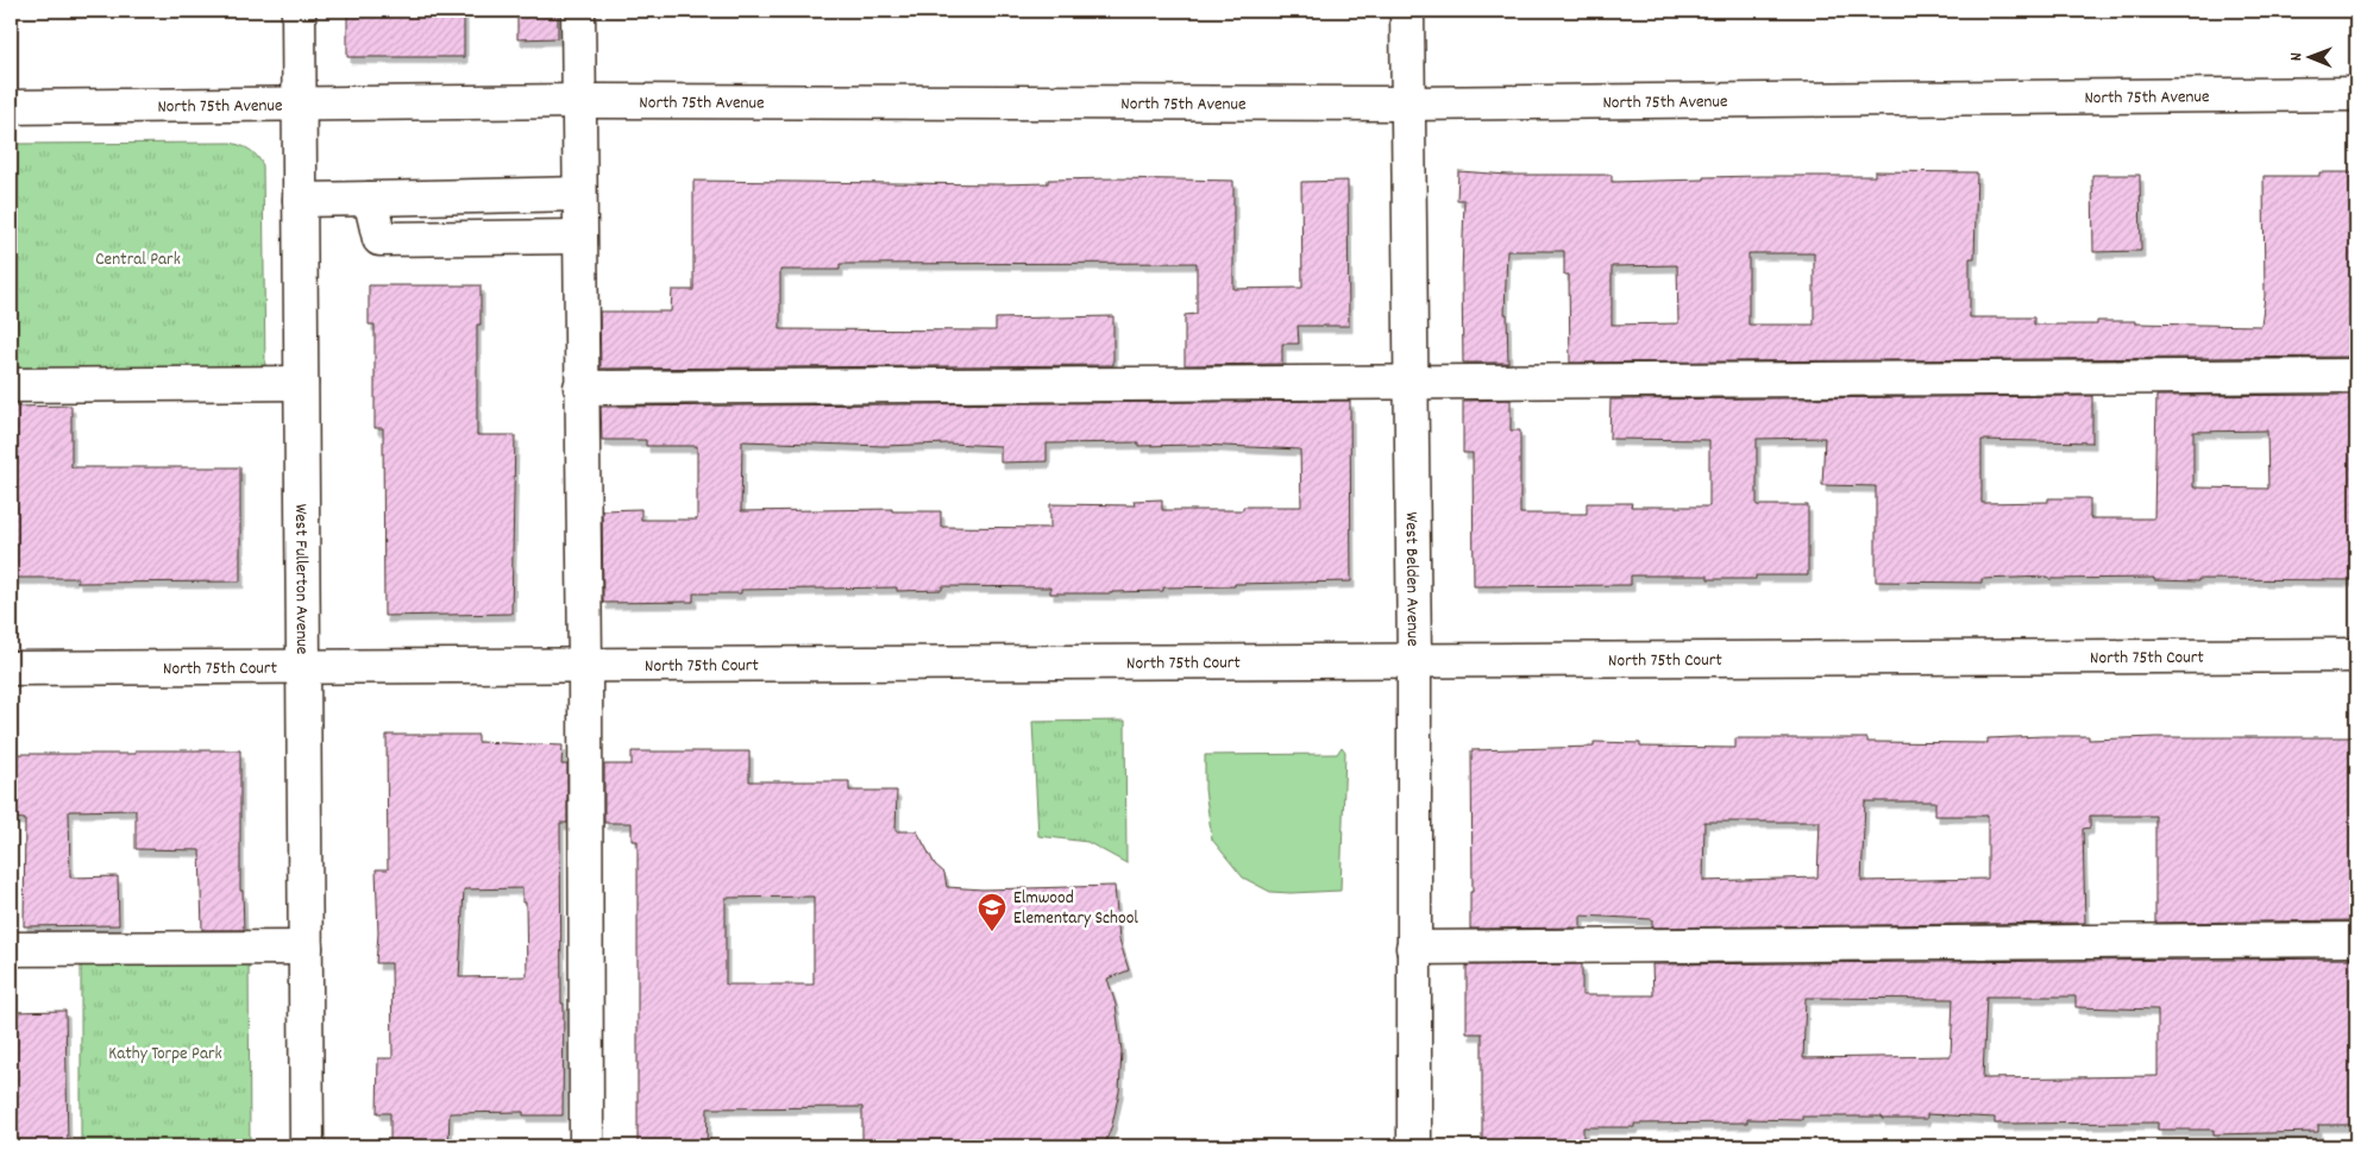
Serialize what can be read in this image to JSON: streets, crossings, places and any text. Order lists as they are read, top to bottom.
{
  "streets": {
    "street": [
      "North 75th Avenue",
      "West Belden Avenue",
      "West Fullerton Avenue",
      "North 75th Court"
    ]
  },
  "crossings": [
    ["North 75th Avenue", "West Belden Avenue"],
    ["North 75th Avenue", "West Fullerton Avenue"],
    ["West Belden Avenue", "North 75th Court"],
    ["West Fullerton Avenue", "North 75th Court"]
  ],
  "parks": ["Central Park", "Kathy Torpe Park"],
  "places": {
    "school or university": ["Elmwood Elementary School"]
  },
  "north": "left"
}
